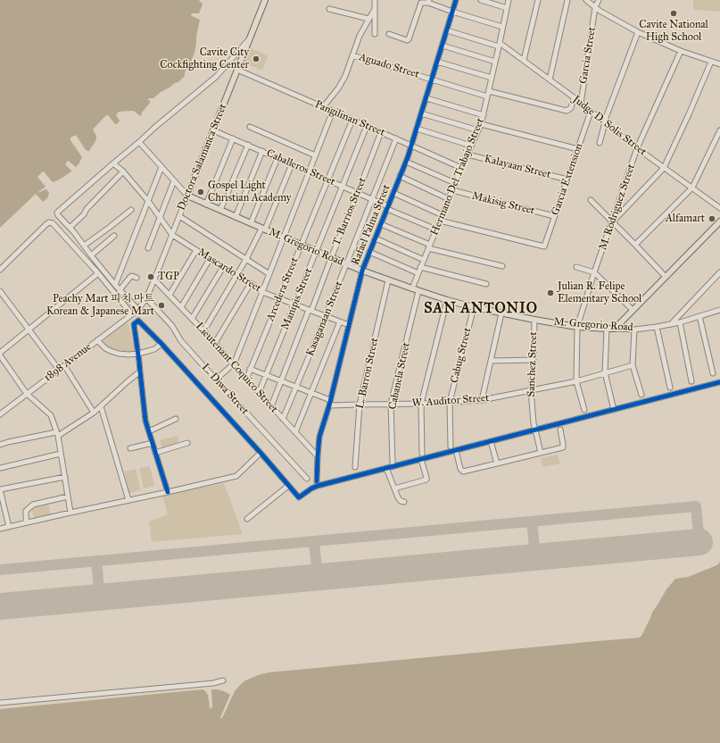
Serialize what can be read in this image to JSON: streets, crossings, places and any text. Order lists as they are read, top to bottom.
{
  "streets": {
    "main road": ["Doctora Salamanca Street", "M. Gregorio Road"],
    "street": [
      "Garcia Street",
      "Aguado Street",
      "Pangilinan Street",
      "Judge D. Solis Street",
      "Kalayaan Street",
      "Caballeros Street",
      "Hermano Del Trabajo Street",
      "Garcia Extension",
      "Makisig Street",
      "M. Rodriguez Street",
      "T. Barrios Street",
      "Rafael Palma Street",
      "Mascardo Street",
      "Arcedera Street",
      "Manipis Street",
      "Kasaganaan Street",
      "Cabug Street",
      "1898 Avenue",
      "Sanchez Street",
      "Lieutenant Coquico Street",
      "L. Barron Street",
      "Cabanela Street",
      "L. Diwa Street",
      "W. Auditor Street"
    ]
  },
  "crossings": [
    ["Garcia Street", "Judge D. Solis Street"],
    ["Aguado Street", "Hermano Del Trabajo Street"],
    ["Aguado Street", "Rafael Palma Street"],
    ["Pangilinan Street", "Doctora Salamanca Street"],
    ["Pangilinan Street", "Hermano Del Trabajo Street"],
    ["Pangilinan Street", "T. Barrios Street"],
    ["Pangilinan Street", "Rafael Palma Street"],
    ["Pangilinan Street", "Arcedera Street"],
    ["Pangilinan Street", "Manipis Street"],
    ["Pangilinan Street", "Kasaganaan Street"],
    ["Judge D. Solis Street", "Hermano Del Trabajo Street"],
    ["Judge D. Solis Street", "Garcia Extension"],
    ["Judge D. Solis Street", "M. Rodriguez Street"],
    ["Judge D. Solis Street", "Rafael Palma Street"],
    ["Doctora Salamanca Street", "Caballeros Street"],
    ["Doctora Salamanca Street", "M. Gregorio Road"],
    ["Doctora Salamanca Street", "Mascardo Street"],
    ["Doctora Salamanca Street", "1898 Avenue"],
    ["Doctora Salamanca Street", "Lieutenant Coquico Street"],
    ["Doctora Salamanca Street", "L. Diwa Street"],
    ["Kalayaan Street", "Hermano Del Trabajo Street"],
    ["Kalayaan Street", "Garcia Extension"],
    ["Caballeros Street", "Hermano Del Trabajo Street"],
    ["Caballeros Street", "T. Barrios Street"],
    ["Caballeros Street", "Rafael Palma Street"],
    ["Caballeros Street", "Arcedera Street"],
    ["Caballeros Street", "Manipis Street"],
    ["Caballeros Street", "Kasaganaan Street"],
    ["Hermano Del Trabajo Street", "Garcia Extension"],
    ["Hermano Del Trabajo Street", "Makisig Street"],
    ["Hermano Del Trabajo Street", "M. Gregorio Road"],
    ["Garcia Extension", "Makisig Street"],
    ["M. Rodriguez Street", "M. Gregorio Road"],
    ["M. Rodriguez Street", "W. Auditor Street"],
    ["T. Barrios Street", "M. Gregorio Road"],
    ["T. Barrios Street", "Mascardo Street"],
    ["T. Barrios Street", "Lieutenant Coquico Street"],
    ["Rafael Palma Street", "M. Gregorio Road"],
    ["Rafael Palma Street", "Mascardo Street"],
    ["Rafael Palma Street", "Lieutenant Coquico Street"],
    ["Rafael Palma Street", "W. Auditor Street"],
    ["M. Gregorio Road", "Arcedera Street"],
    ["M. Gregorio Road", "Manipis Street"],
    ["M. Gregorio Road", "Kasaganaan Street"],
    ["M. Gregorio Road", "Cabug Street"],
    ["M. Gregorio Road", "Sanchez Street"],
    ["M. Gregorio Road", "L. Barron Street"],
    ["M. Gregorio Road", "Cabanela Street"],
    ["Mascardo Street", "Arcedera Street"],
    ["Mascardo Street", "Manipis Street"],
    ["Mascardo Street", "Kasaganaan Street"],
    ["Arcedera Street", "Lieutenant Coquico Street"],
    ["Manipis Street", "Lieutenant Coquico Street"],
    ["Kasaganaan Street", "Lieutenant Coquico Street"],
    ["Cabug Street", "W. Auditor Street"],
    ["Sanchez Street", "W. Auditor Street"],
    ["L. Barron Street", "W. Auditor Street"],
    ["Cabanela Street", "W. Auditor Street"]
  ],
  "districts": ["SAN ANTONIO"],
  "places": [
    "Cavite National High School",
    "Cavite City Cockfighting Center",
    "Gospel Light Christian Academy",
    "Alfamart",
    "TGP",
    "Julian R. Felipe Elementary School",
    "Peachy Mart 피치 마트 Korean & Japanese Mart"
  ]
}
